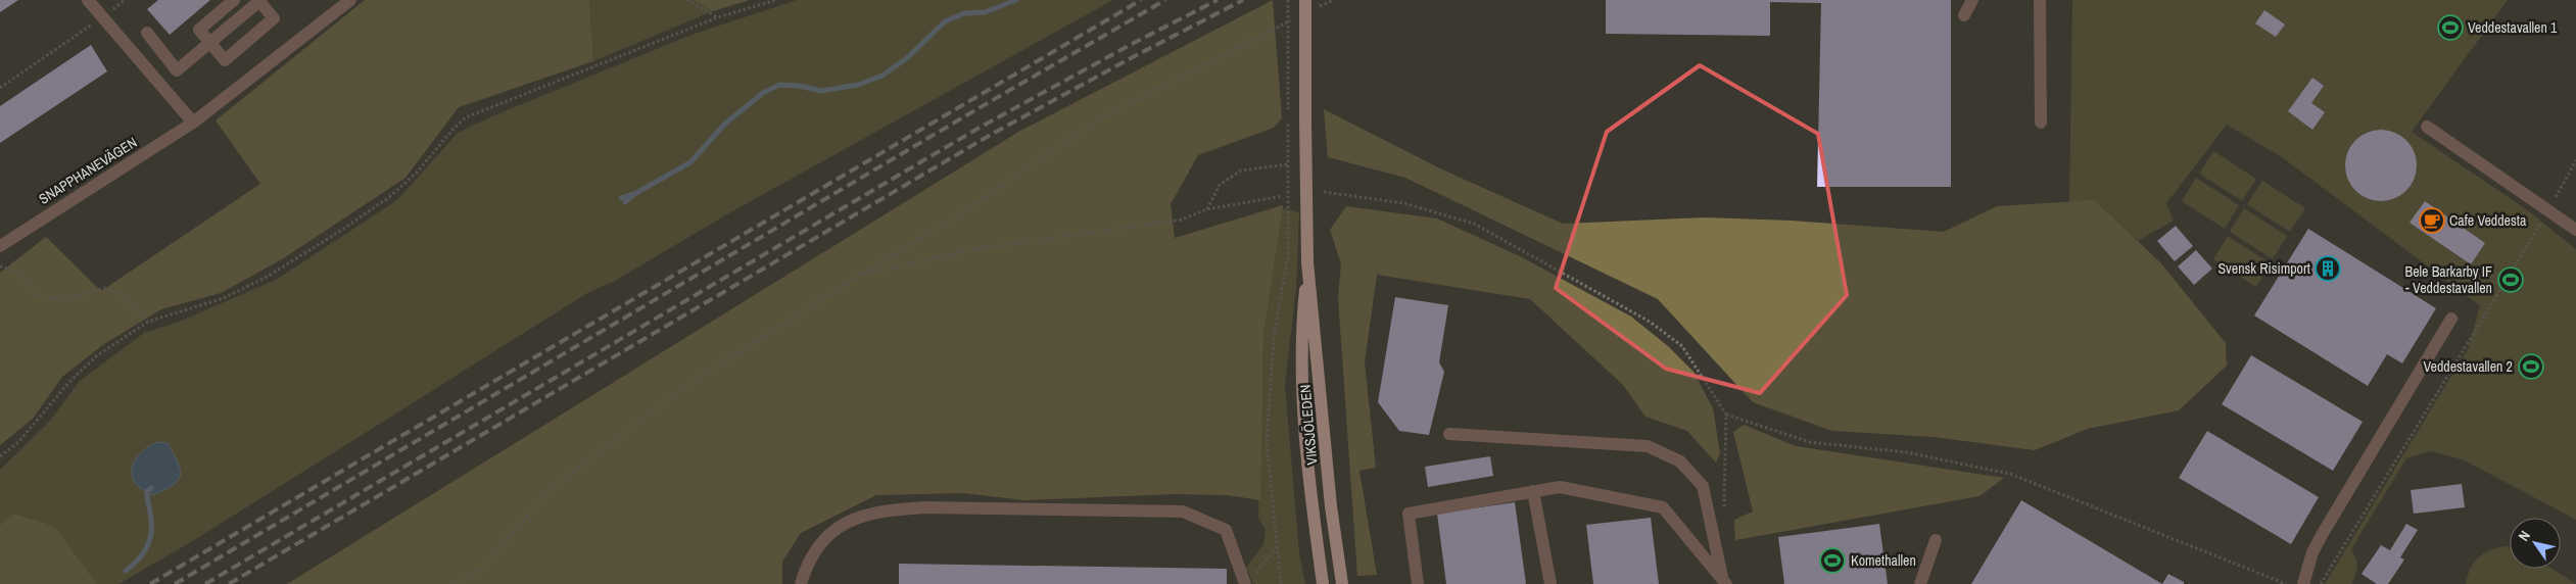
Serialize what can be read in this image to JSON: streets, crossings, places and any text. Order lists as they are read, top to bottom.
{
  "streets": {
    "main road": ["VIKSJÖLEDEN"],
    "street": ["SNAPPHANEVÄGEN"]
  },
  "places": {
    "sports": [
      "Veddestavallen 1",
      "Bele Barkarby IF - Veddestavallen",
      "Veddestavallen 2",
      "Komethallen"
    ],
    "cafe": ["Cafe Veddesta"],
    "building": ["Svensk Risimport"]
  },
  "north": "top left"
}
